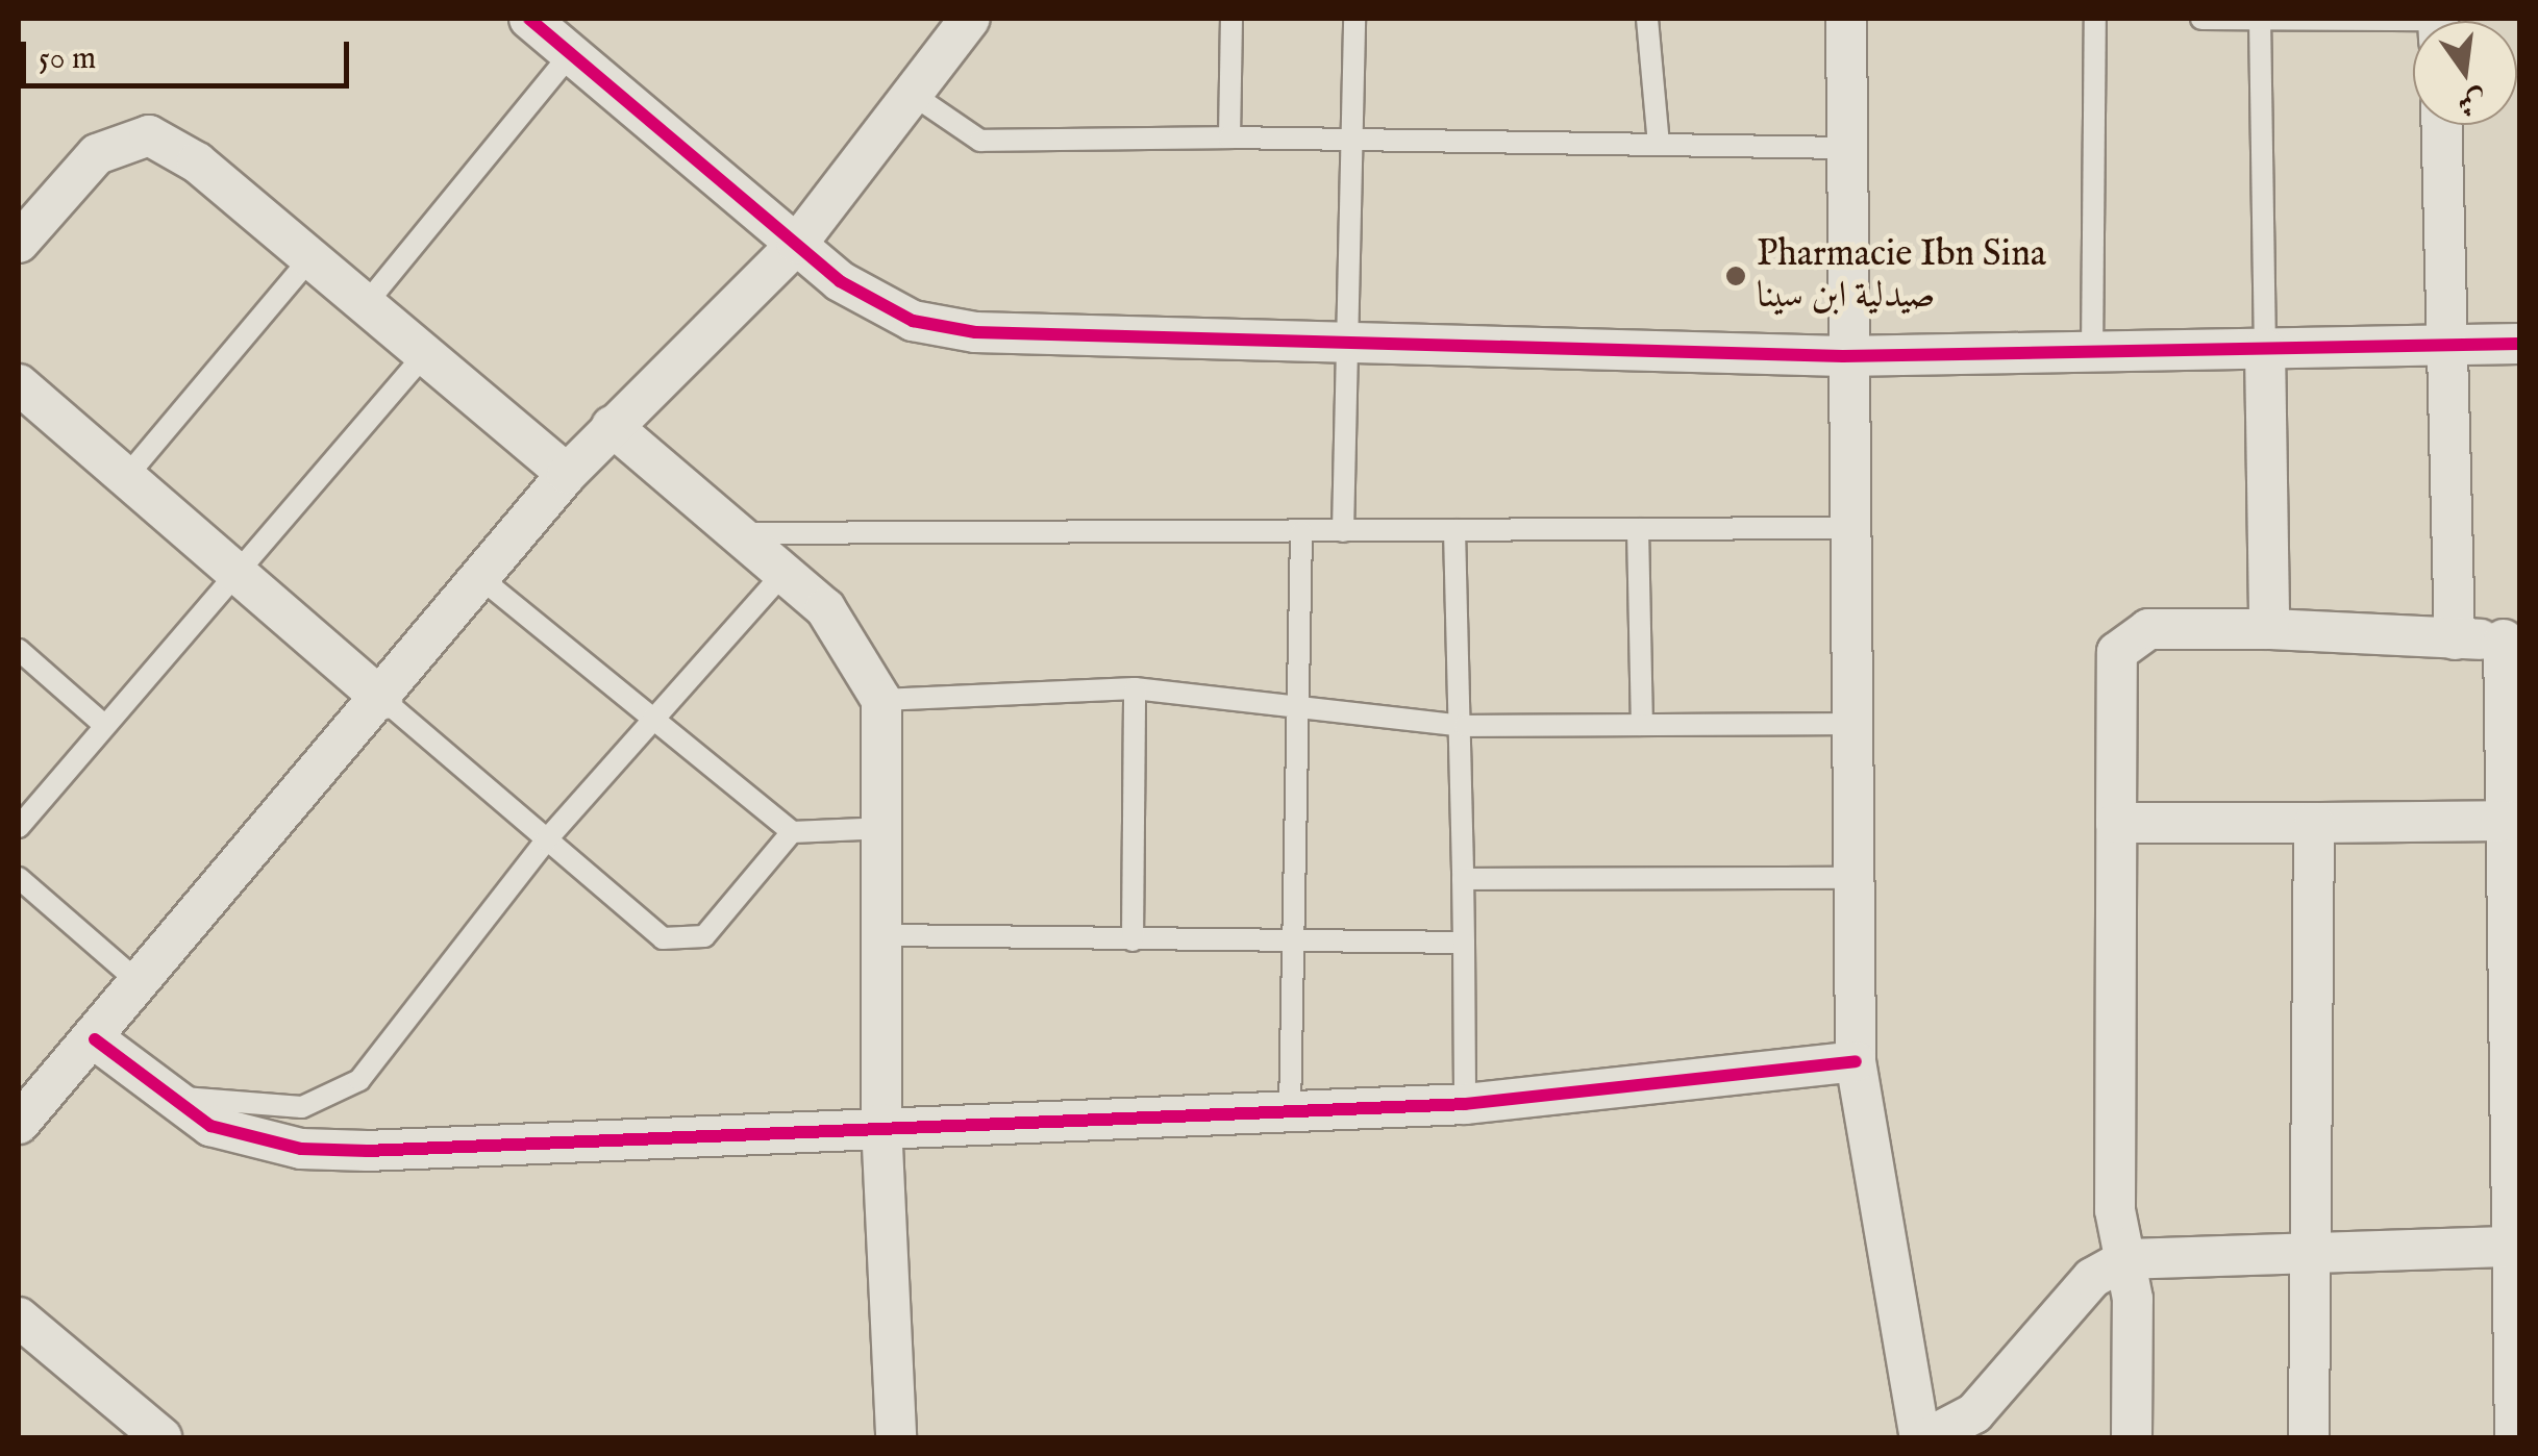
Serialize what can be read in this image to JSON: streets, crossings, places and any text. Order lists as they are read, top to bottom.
{
  "places": ["Pharmacie Ibn Sina صيدلية ابن سينا"],
  "scale_bar": "50 m",
  "north": "bottom"
}
